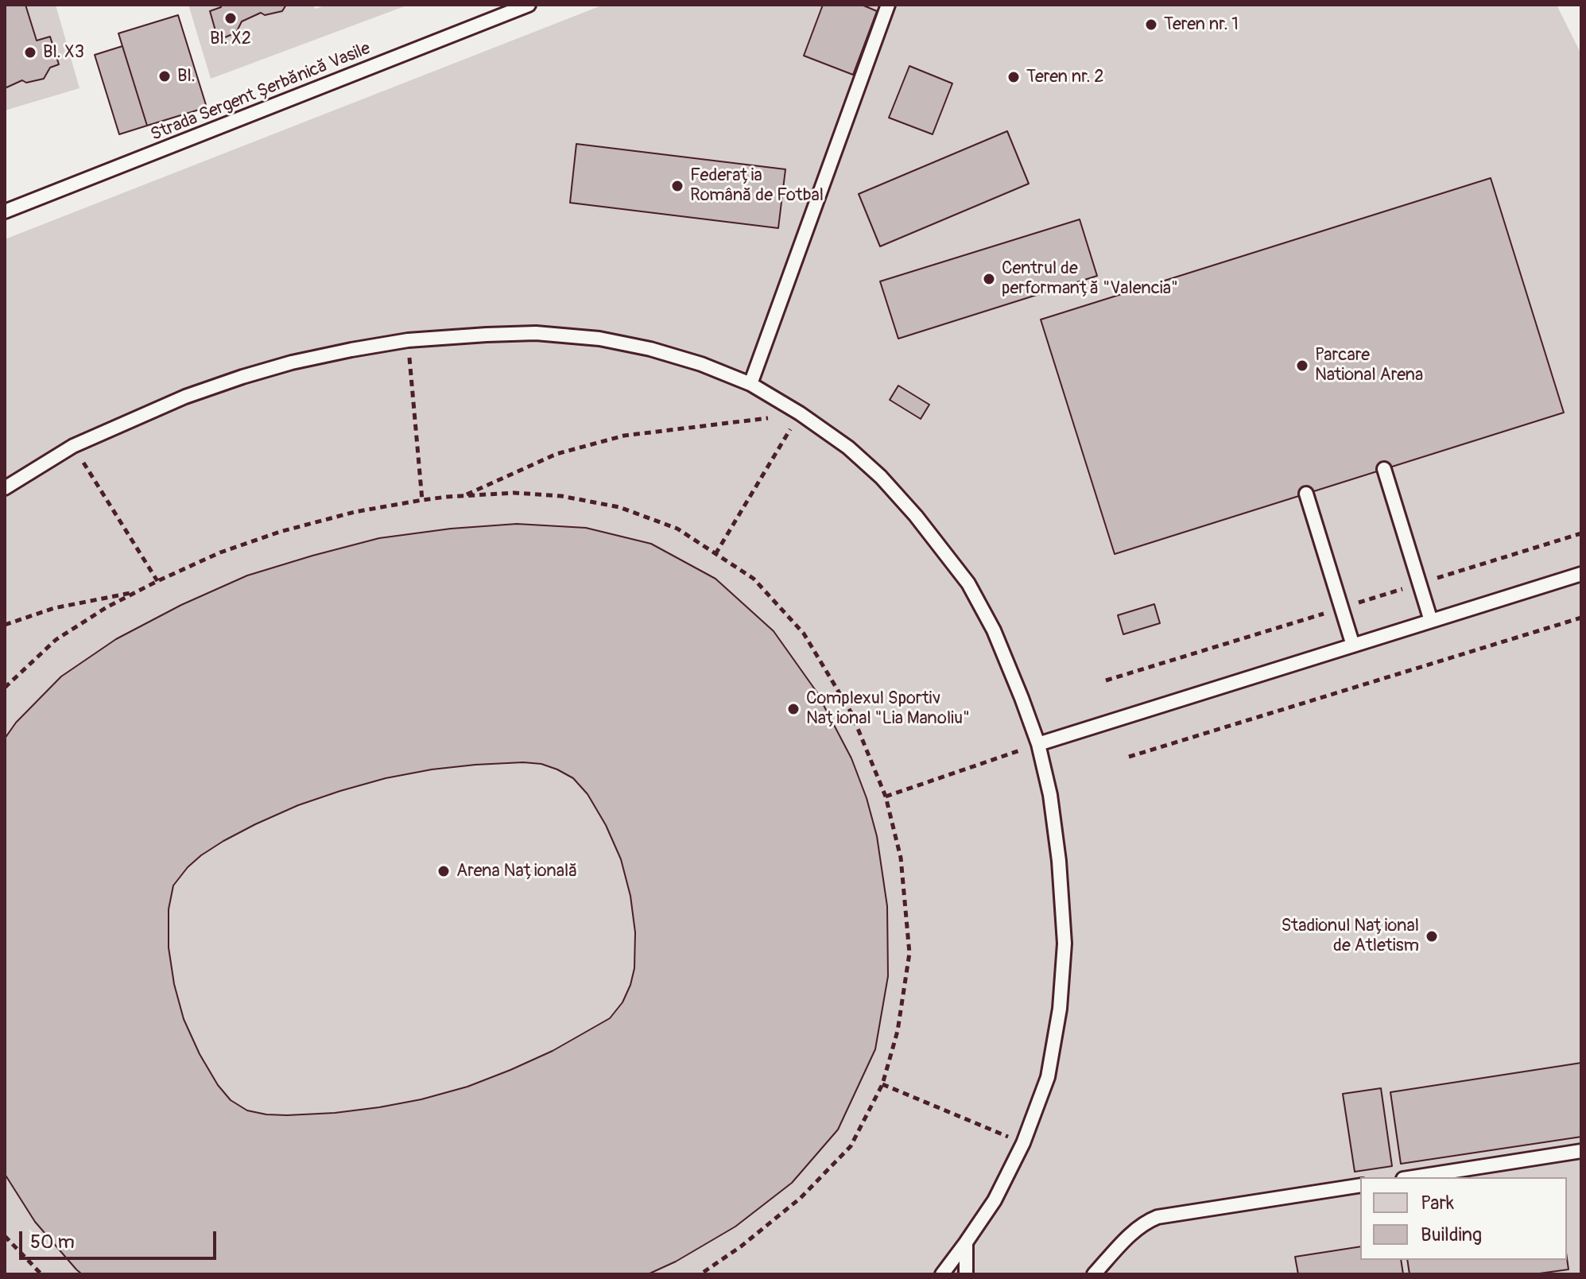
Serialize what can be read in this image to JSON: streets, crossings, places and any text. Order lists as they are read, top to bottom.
{
  "streets": {
    "lane": ["Strada Sergent Șerbănică Vasile"]
  },
  "places": [
    "Bl. X2",
    "Teren nr. 1",
    "Bl. X3",
    "Bl.",
    "Teren nr. 2",
    "Federația Română de Fotbal",
    "Centrul de performanță \"Valencia\"",
    "Parcare National Arena",
    "Complexul Sportiv Național \"Lia Manoliu\"",
    "Arena Națională",
    "Stadionul Național de Atletism"
  ],
  "legend": ["Park", "Building"],
  "scale_bar": "50 m"
}
